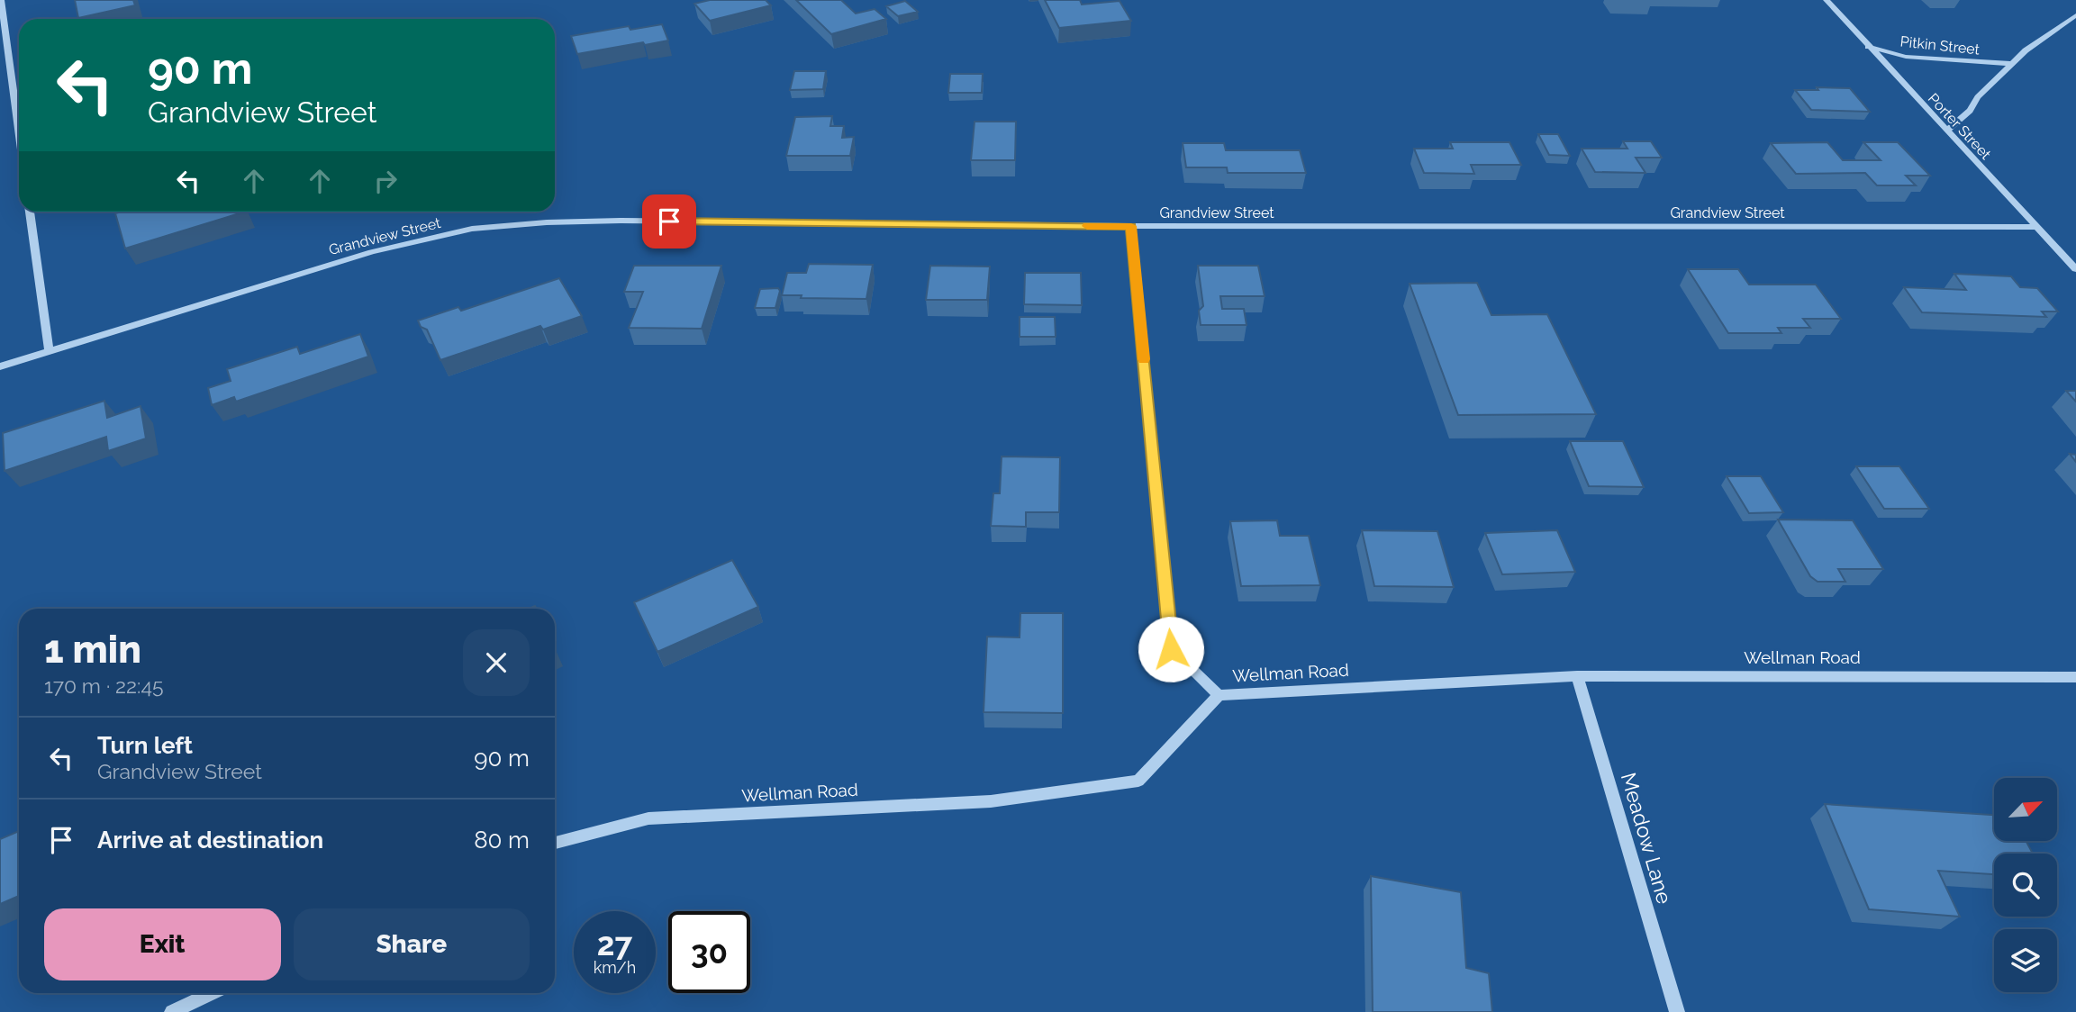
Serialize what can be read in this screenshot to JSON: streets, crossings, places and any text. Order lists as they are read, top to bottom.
{
  "streets": {
    "street": [
      "Pitkin Street",
      "Porter Street",
      "Grandview Street",
      "Wellman Road",
      "Meadow Lane"
    ]
  },
  "crossings": [
    ["Pitkin Street", "Porter Street"],
    ["Porter Street", "Grandview Street"],
    ["Wellman Road", "Meadow Lane"]
  ],
  "north": "top right",
  "page": {
    "turn": ["90 m", "Grandview Street"],
    "heading": ["1 min", "170 m · 22:45"],
    "list": [
      {
        "name": "Turn left",
        "note": "Grandview Street",
        "value": "90 m"
      },
      {
        "name": "Arrive at destination",
        "value": "80 m"
      }
    ],
    "buttons": ["Exit", "Share"],
    "speed": "27 km/h",
    "limit": "30"
  }
}
